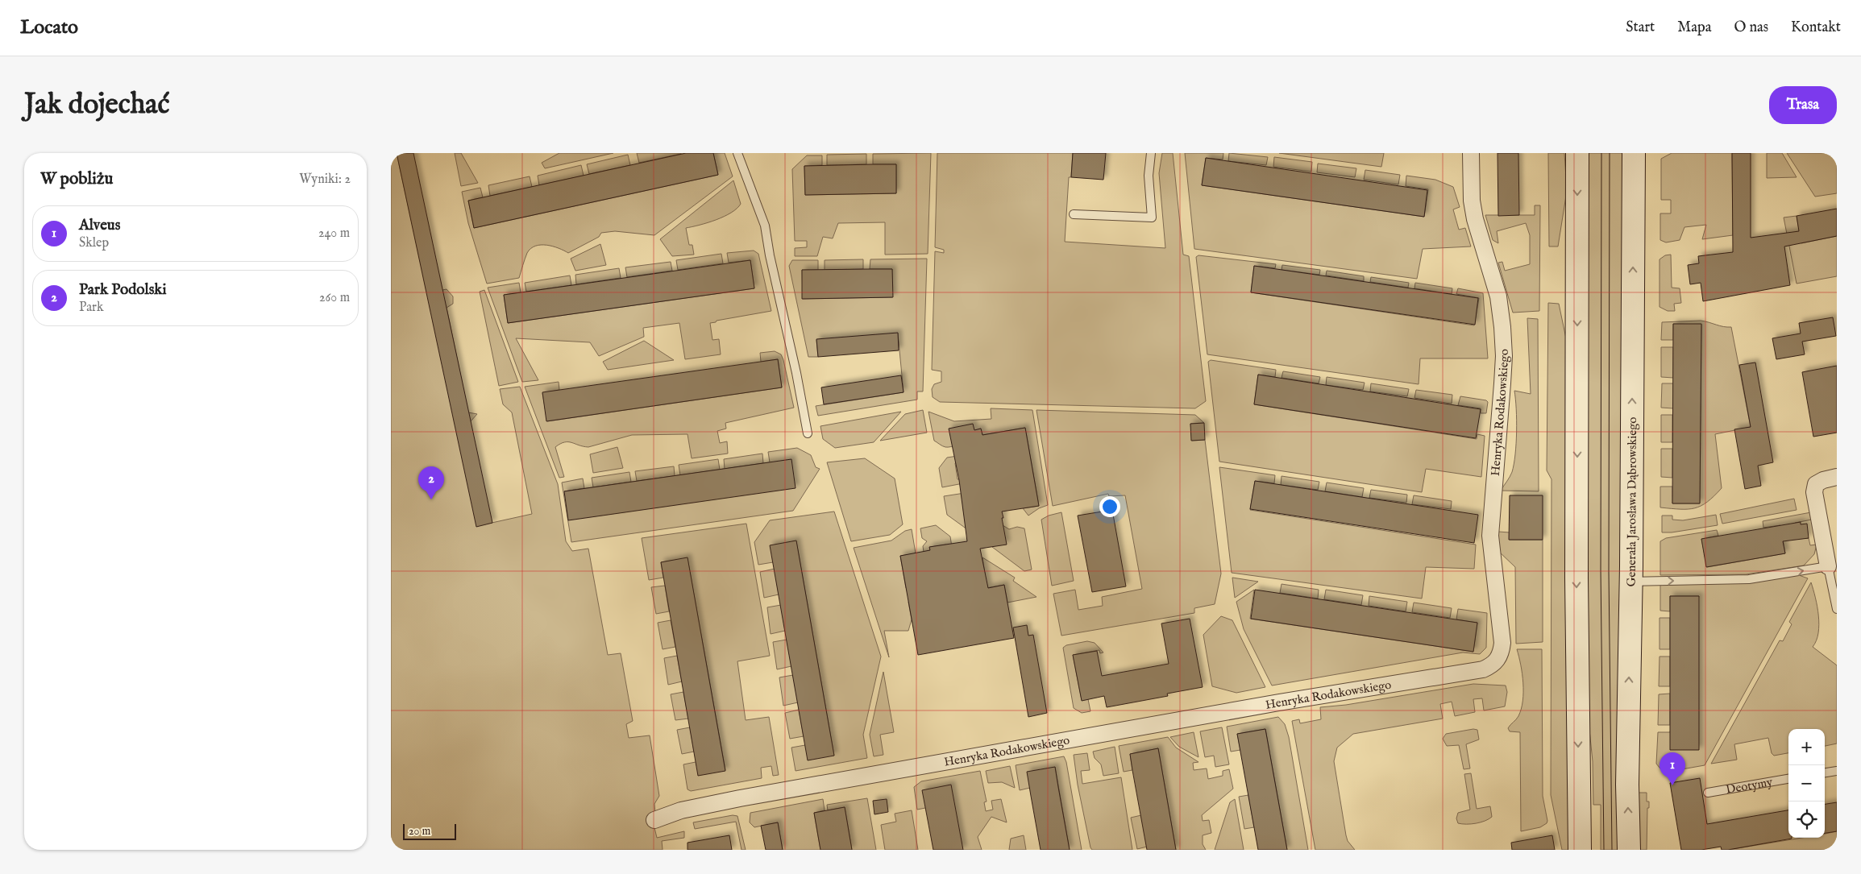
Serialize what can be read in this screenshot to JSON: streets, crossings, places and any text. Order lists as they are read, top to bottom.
{
  "streets": {
    "main road": ["Generała Jarosława Dąbrowskiego"],
    "street": ["Henryka Rodakowskiego"],
    "lane": ["Deotymy"]
  },
  "scale_bar": "20 m",
  "page": {
    "header": "Locato",
    "nav": [
      "Start",
      "Mapa",
      "O nas",
      "Kontakt"
    ],
    "buttons": "Trasa",
    "title": "Jak dojechać",
    "heading": ["W pobliżu", "Wyniki: 2"],
    "list": [
      {
        "mark": "1",
        "name": "Alveus",
        "note": "Sklep",
        "value": "240 m"
      },
      {
        "mark": "2",
        "name": "Park Podolski",
        "note": "Park",
        "value": "260 m"
      }
    ],
    "pins": ["2", "1"],
    "map_buttons": ["+", "−"],
    "scale": "20 m"
  }
}
